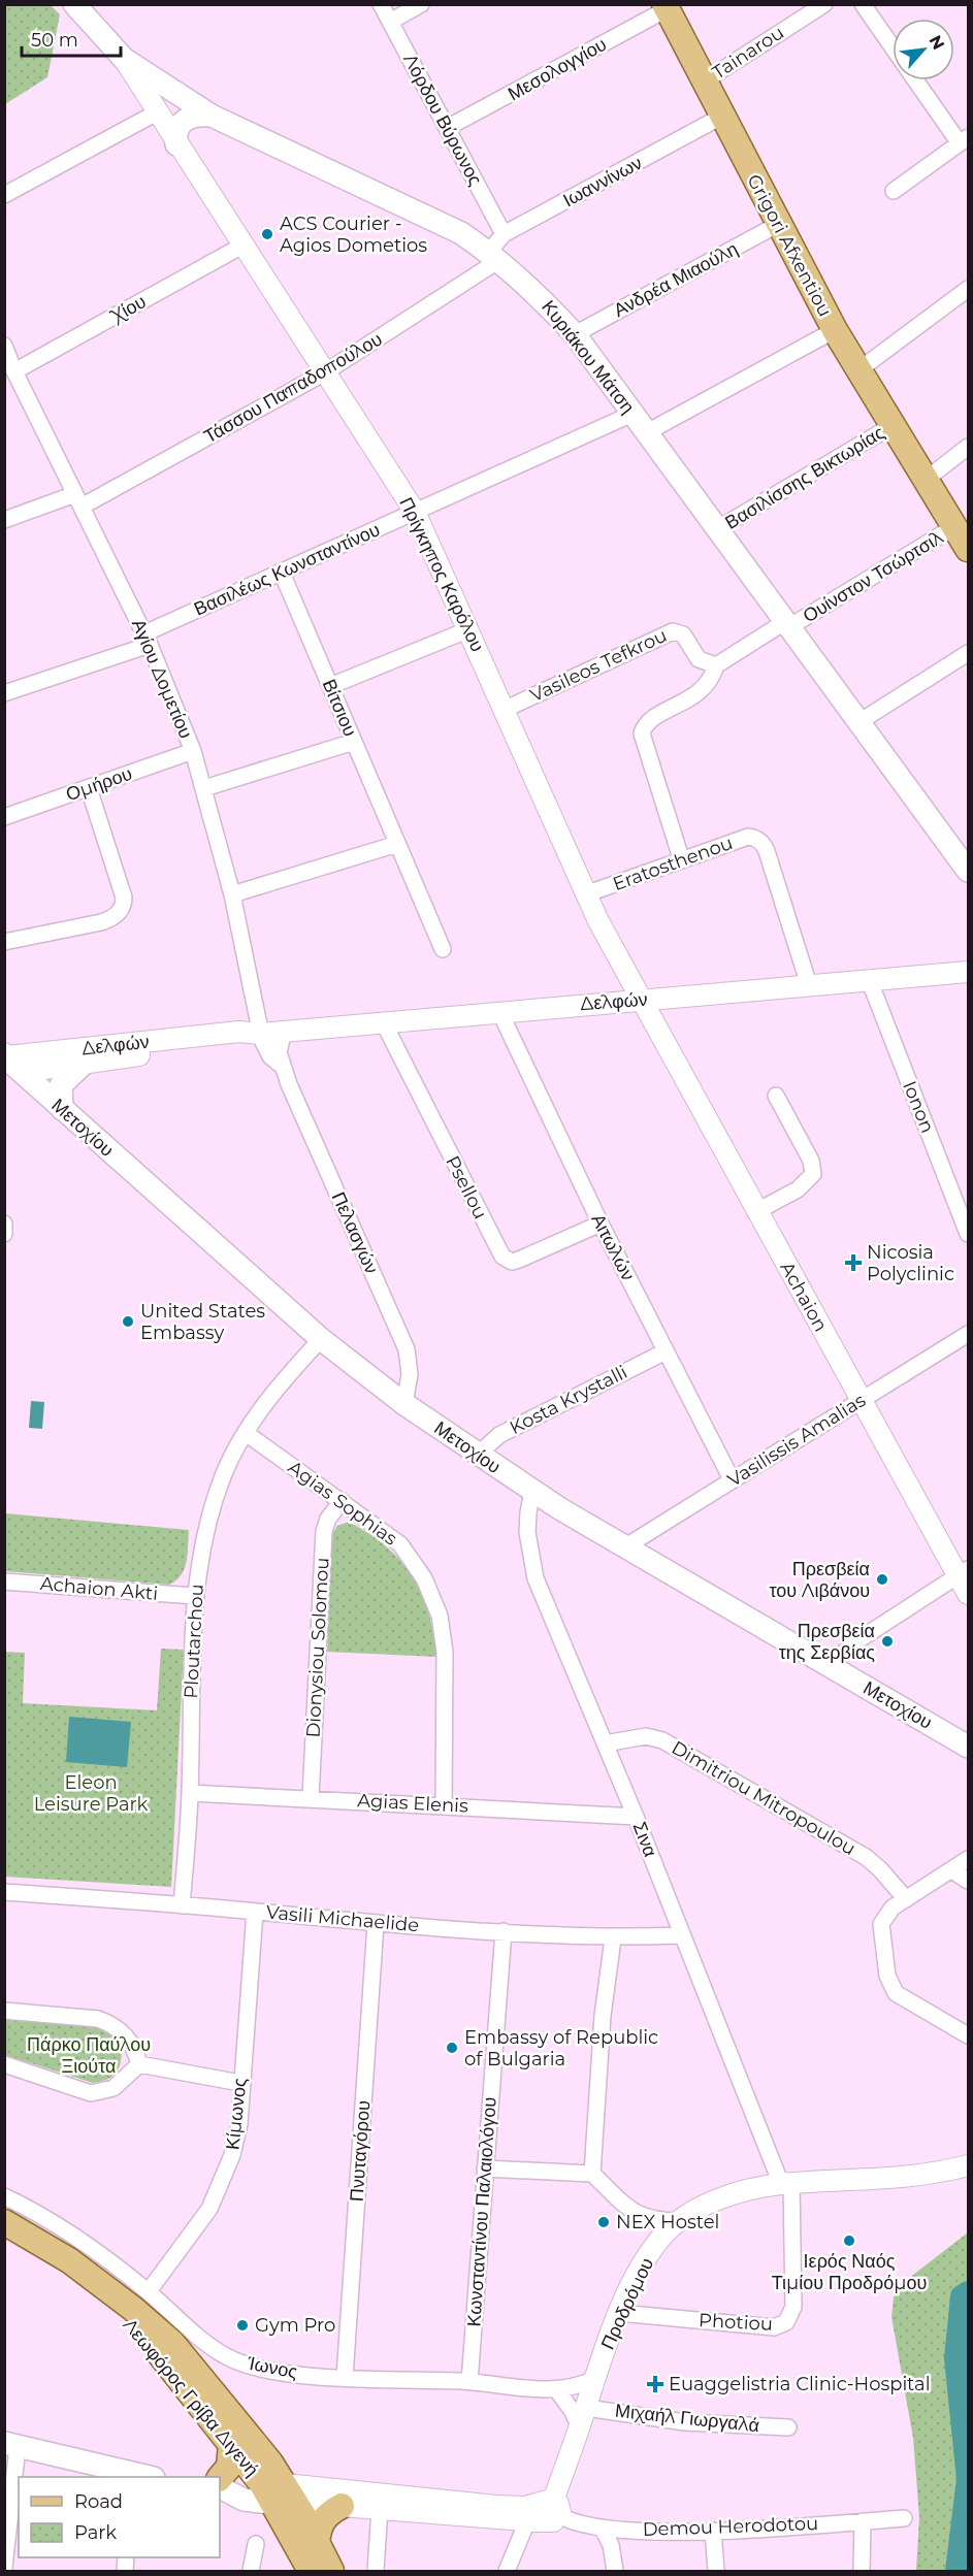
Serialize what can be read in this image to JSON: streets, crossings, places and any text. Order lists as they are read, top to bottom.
{
  "streets": {
    "main road": [
      "Grigori Afxentiou",
      "Κυριάκου Μάτση",
      "Μετοχίου",
      "Λεωφόρος Γρίβα Διγενή"
    ],
    "street": [
      "Tainarou",
      "Μεσολογγίου",
      "Λόρδου Βύρωνος",
      "Ιωαννίνων",
      "Ανδρέα Μιαούλη",
      "Χίου",
      "Τάσσου Παπαδοπούλου",
      "Βασιλίσσης Βικτωρίας",
      "Βασιλέως Κωνσταντίνου",
      "Πρίγκηπος Καρόλου",
      "Ουίνστον Τσώρτσιλ",
      "Vasileos Tefkrou",
      "Αγίου Δομετίου",
      "Βίτσιου",
      "Ομήρου",
      "Eratosthenou",
      "Δελφών",
      "Ionon",
      "Psellou",
      "Πελασγών",
      "Αιτωλών",
      "Achaion",
      "Kosta Krystalli",
      "Vasilissis Amalias",
      "Agias Sophias",
      "Achaion Akti",
      "Ploutarchou",
      "Dionysiou Solomou",
      "Dimitriou Mitropoulou",
      "Agias Elenis",
      "Σινα",
      "Vasili Michaelide",
      "Κίμωνος",
      "Πνυταγόρου",
      "Κωνσταντίνου Παλαιολόγου",
      "Προδρόμου",
      "Photiou",
      "Ίωνος",
      "Μιχαήλ Γιωργαλά",
      "Demou Herodotou"
    ]
  },
  "crossings": [
    ["Tainarou", "Grigori Afxentiou"],
    ["Μεσολογγίου", "Λόρδου Βύρωνος"],
    ["Μεσολογγίου", "Grigori Afxentiou"],
    ["Λόρδου Βύρωνος", "Ιωαννίνων"],
    ["Ιωαννίνων", "Grigori Afxentiou"],
    ["Ιωαννίνων", "Κυριάκου Μάτση"],
    ["Ιωαννίνων", "Τάσσου Παπαδοπούλου"],
    ["Grigori Afxentiou", "Ανδρέα Μιαούλη"],
    ["Grigori Afxentiou", "Βασιλίσσης Βικτωρίας"],
    ["Grigori Afxentiou", "Ουίνστον Τσώρτσιλ"],
    ["Ανδρέα Μιαούλη", "Κυριάκου Μάτση"],
    ["Χίου", "Πρίγκηπος Καρόλου"],
    ["Χίου", "Αγίου Δομετίου"],
    ["Κυριάκου Μάτση", "Τάσσου Παπαδοπούλου"],
    ["Κυριάκου Μάτση", "Βασιλίσσης Βικτωρίας"],
    ["Κυριάκου Μάτση", "Βασιλέως Κωνσταντίνου"],
    ["Κυριάκου Μάτση", "Πρίγκηπος Καρόλου"],
    ["Κυριάκου Μάτση", "Ουίνστον Τσώρτσιλ"],
    ["Τάσσου Παπαδοπούλου", "Πρίγκηπος Καρόλου"],
    ["Τάσσου Παπαδοπούλου", "Αγίου Δομετίου"],
    ["Βασιλέως Κωνσταντίνου", "Πρίγκηπος Καρόλου"],
    ["Βασιλέως Κωνσταντίνου", "Αγίου Δομετίου"],
    ["Βασιλέως Κωνσταντίνου", "Βίτσιου"],
    ["Πρίγκηπος Καρόλου", "Vasileos Tefkrou"],
    ["Πρίγκηπος Καρόλου", "Eratosthenou"],
    ["Πρίγκηπος Καρόλου", "Δελφών"],
    ["Πρίγκηπος Καρόλου", "Achaion"],
    ["Αγίου Δομετίου", "Ομήρου"],
    ["Αγίου Δομετίου", "Δελφών"],
    ["Αγίου Δομετίου", "Πελασγών"],
    ["Eratosthenou", "Δελφών"],
    ["Δελφών", "Ionon"],
    ["Δελφών", "Μετοχίου"],
    ["Δελφών", "Psellou"],
    ["Δελφών", "Πελασγών"],
    ["Δελφών", "Αιτωλών"],
    ["Δελφών", "Achaion"],
    ["Μετοχίου", "Πελασγών"],
    ["Μετοχίου", "Kosta Krystalli"],
    ["Μετοχίου", "Vasilissis Amalias"],
    ["Μετοχίου", "Ploutarchou"],
    ["Μετοχίου", "Σινα"],
    ["Psellou", "Αιτωλών"],
    ["Αιτωλών", "Kosta Krystalli"],
    ["Αιτωλών", "Vasilissis Amalias"],
    ["Achaion", "Vasilissis Amalias"],
    ["Agias Sophias", "Ploutarchou"],
    ["Agias Sophias", "Dionysiou Solomou"],
    ["Agias Sophias", "Agias Elenis"],
    ["Achaion Akti", "Ploutarchou"],
    ["Ploutarchou", "Agias Elenis"],
    ["Ploutarchou", "Vasili Michaelide"],
    ["Dionysiou Solomou", "Agias Elenis"],
    ["Dimitriou Mitropoulou", "Σινα"],
    ["Agias Elenis", "Σινα"],
    ["Σινα", "Vasili Michaelide"],
    ["Σινα", "Προδρόμου"],
    ["Σινα", "Photiou"],
    ["Vasili Michaelide", "Κίμωνος"],
    ["Vasili Michaelide", "Πνυταγόρου"],
    ["Vasili Michaelide", "Κωνσταντίνου Παλαιολόγου"],
    ["Κίμωνος", "Ίωνος"],
    ["Πνυταγόρου", "Ίωνος"],
    ["Κωνσταντίνου Παλαιολόγου", "Ίωνος"],
    ["Προδρόμου", "Photiou"],
    ["Προδρόμου", "Ίωνος"],
    ["Προδρόμου", "Μιχαήλ Γιωργαλά"],
    ["Προδρόμου", "Demou Herodotou"]
  ],
  "parks": ["Eleon Leisure Park", "Πάρκο Παύλου Ξιούτα"],
  "places": {
    "other": [
      "ACS Courier - Agios Dometios",
      "United States Embassy",
      "Πρεσβεία του Λιβάνου",
      "Πρεσβεία της Σερβίας",
      "Embassy of Republic of Bulgaria",
      "NEX Hostel",
      "Ιερός Ναός Τιμίου Προδρόμου",
      "Gym Pro"
    ],
    "health": ["Nicosia Polyclinic", "Euaggelistria Clinic-Hospital"]
  },
  "legend": ["Road", "Park"],
  "scale_bar": "50 m",
  "north": "top right"
}
